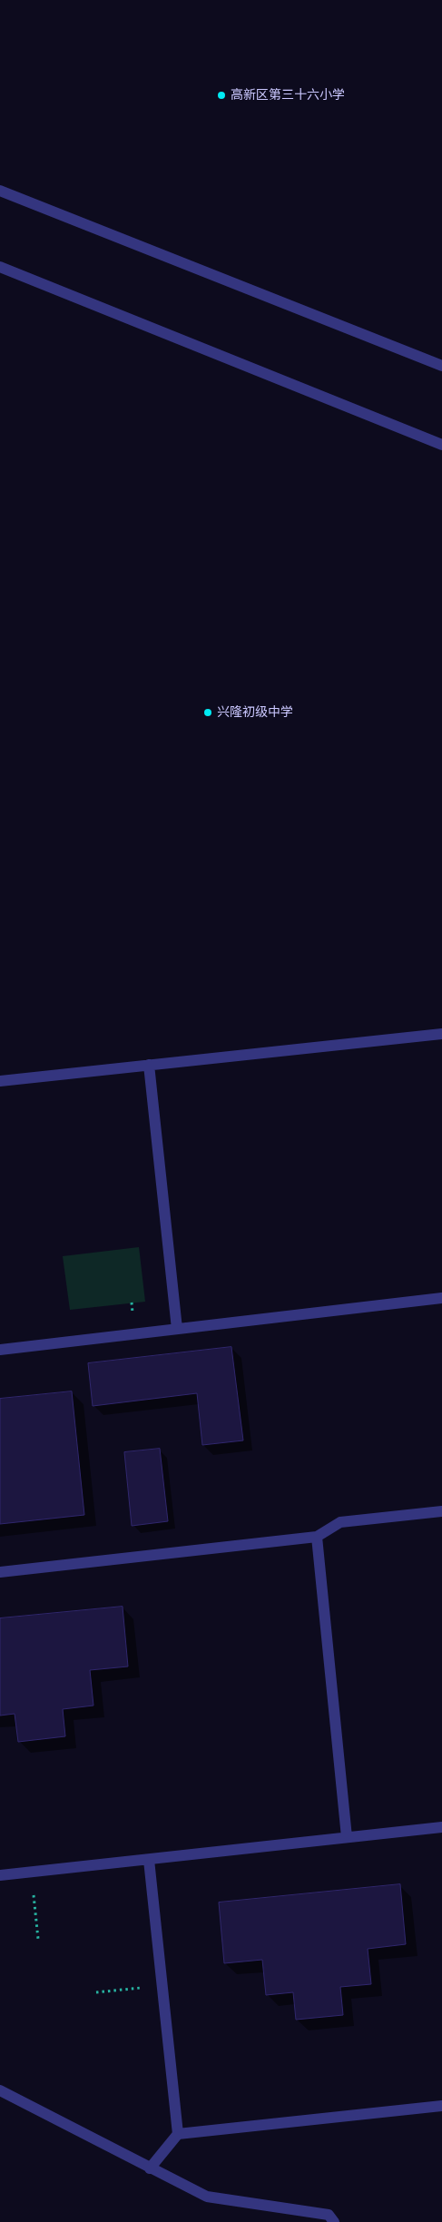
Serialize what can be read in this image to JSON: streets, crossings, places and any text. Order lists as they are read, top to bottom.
{
  "places": ["高新区第三十六小学", "兴隆初级中学"]
}
